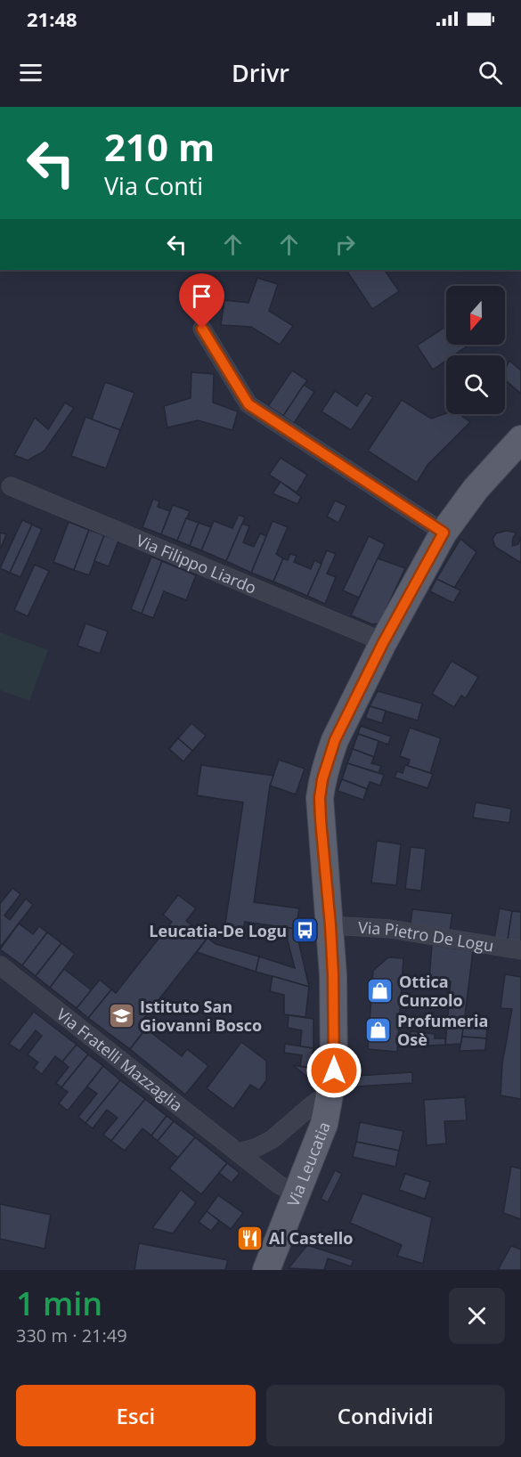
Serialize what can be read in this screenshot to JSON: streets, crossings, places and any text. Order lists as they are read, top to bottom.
{
  "streets": {
    "main road": ["Via Leucatia"],
    "street": ["Via Filippo Liardo", "Via Pietro De Logu", "Via Fratelli Mazzaglia"]
  },
  "crossings": [
    ["Via Filippo Liardo", "Via Leucatia"],
    ["Via Pietro De Logu", "Via Leucatia"],
    ["Via Fratelli Mazzaglia", "Via Leucatia"]
  ],
  "places": {
    "bus stop": ["Leucatia-De Logu"],
    "shop": ["Ottica Cunzolo", "Profumeria Osè"],
    "school or university": ["Istituto San Giovanni Bosco"],
    "restaurant": ["Al Castello"]
  },
  "north": "bottom",
  "page": {
    "status": "21:48",
    "header": "Drivr",
    "turn": ["210 m", "Via Conti"],
    "heading": ["1 min", "330 m · 21:49"],
    "buttons": ["Esci", "Condividi"]
  }
}
